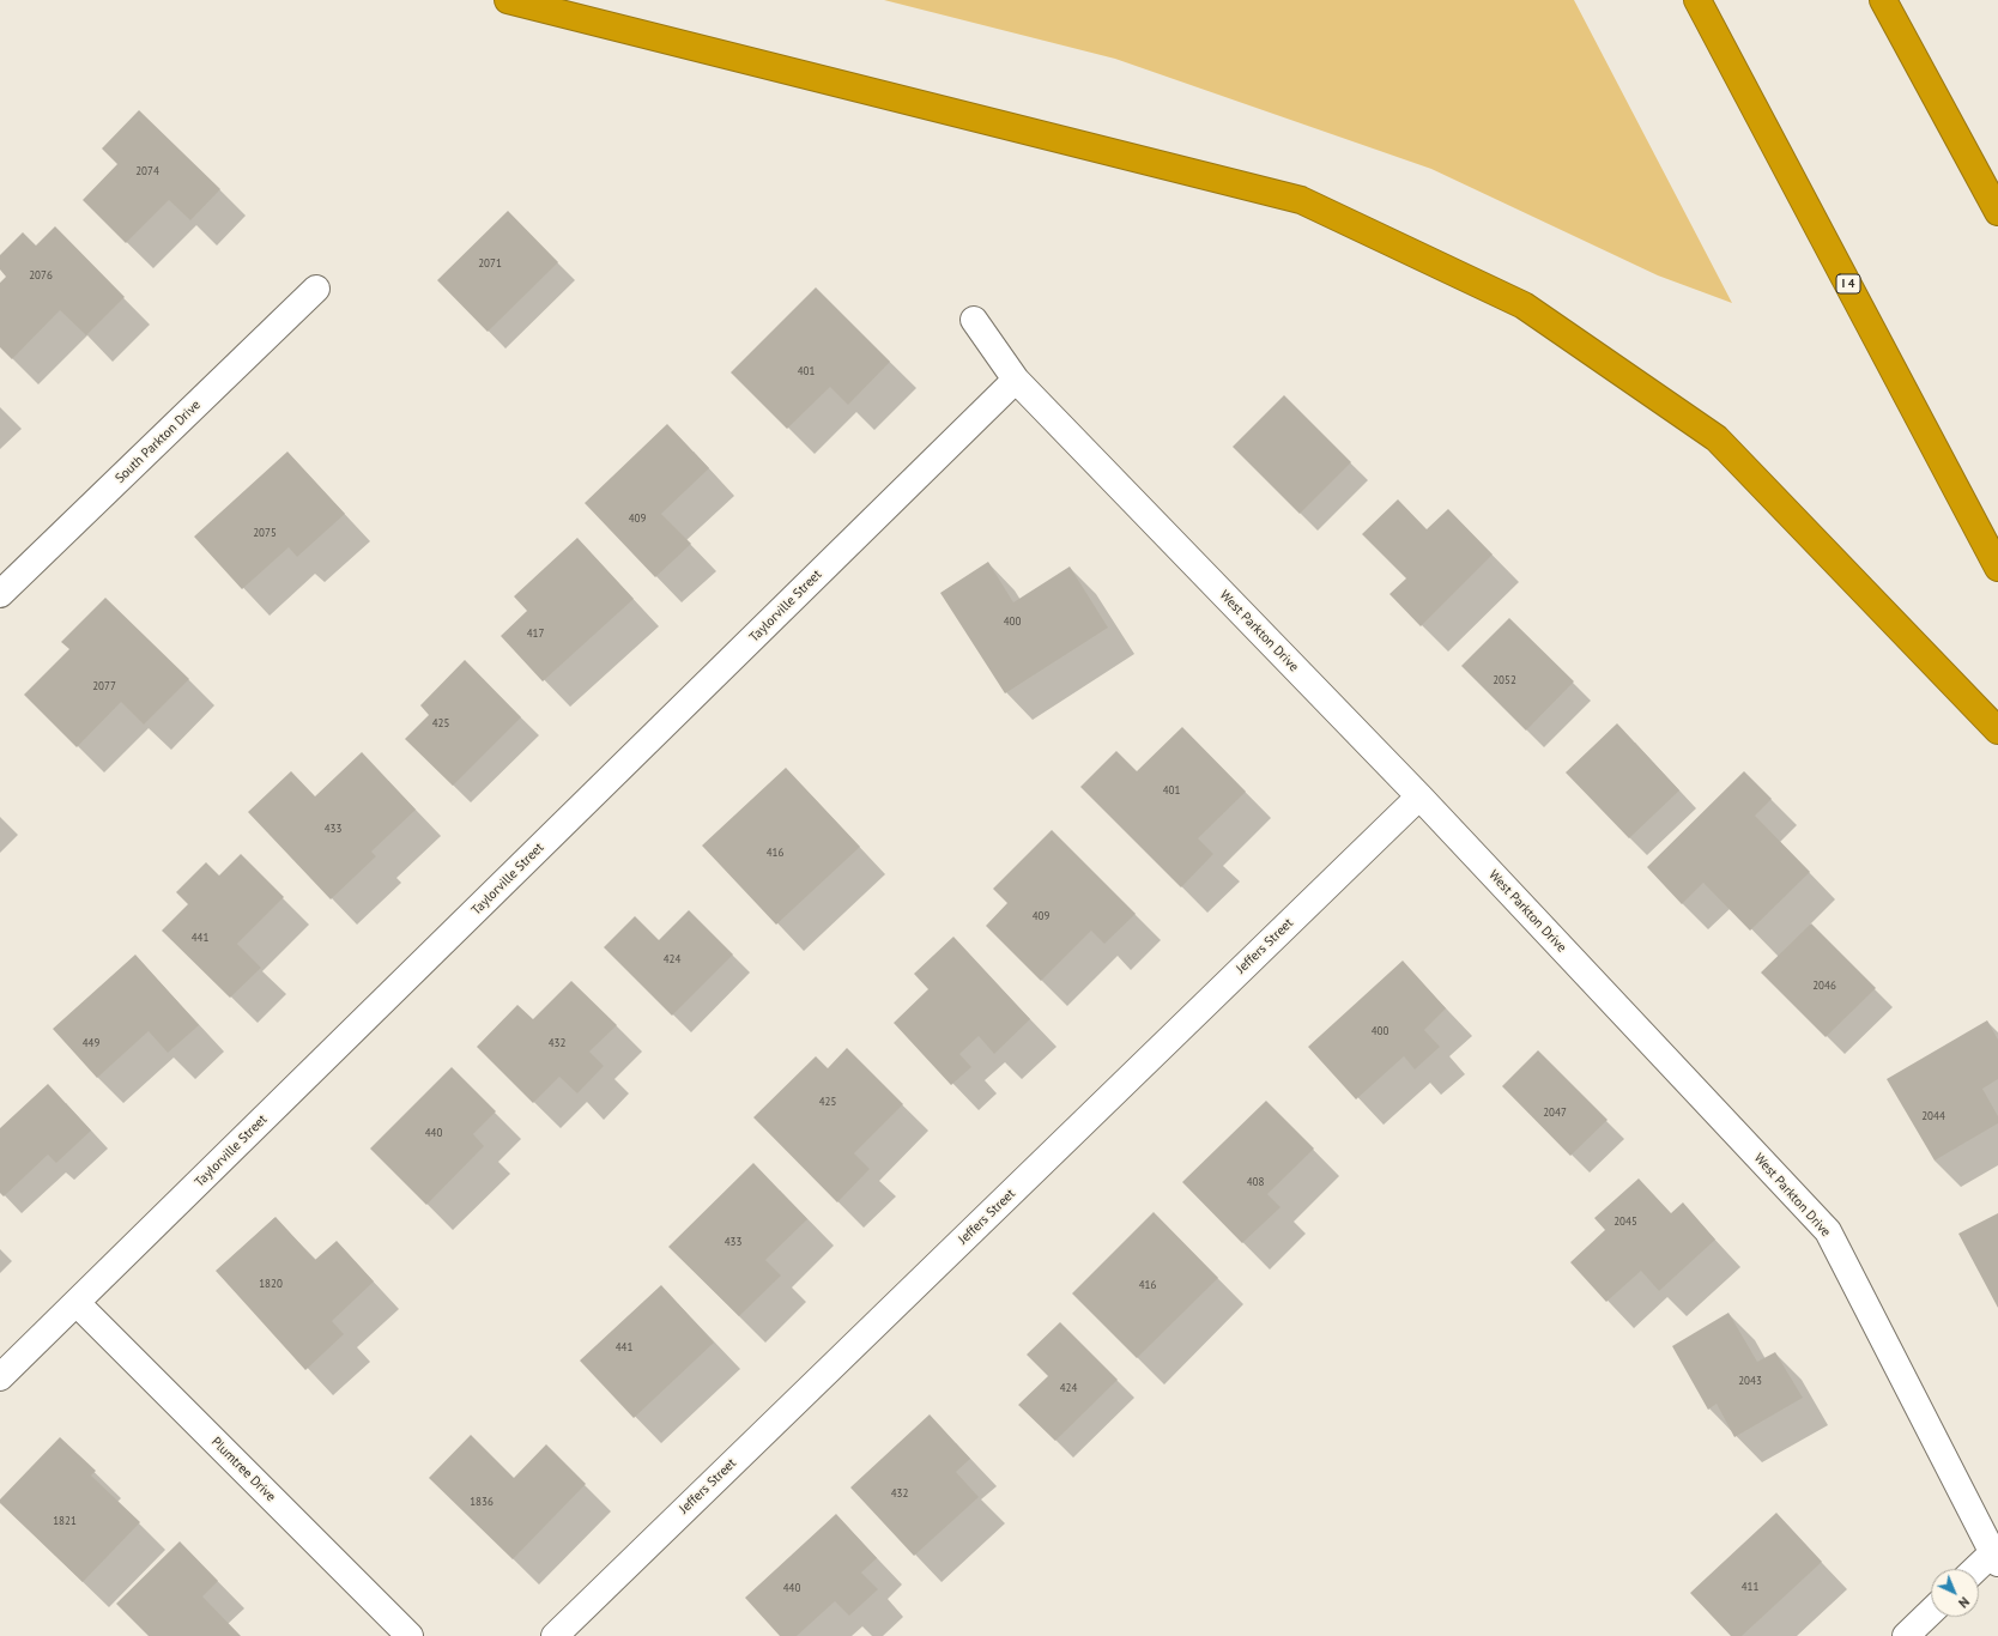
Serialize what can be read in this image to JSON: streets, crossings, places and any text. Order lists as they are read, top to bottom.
{
  "streets": {
    "highway": ["I 4"],
    "street": [
      "South Parkton Drive",
      "Taylorville Street",
      "West Parkton Drive",
      "Jeffers Street",
      "Plumtree Drive"
    ]
  },
  "crossings": [
    ["Taylorville Street", "West Parkton Drive"],
    ["Taylorville Street", "Plumtree Drive"],
    ["West Parkton Drive", "Jeffers Street"]
  ],
  "house_numbers": [
    "2074",
    "2071",
    "2076",
    "401",
    "409",
    "2075",
    "400",
    "417",
    "2052",
    "2077",
    "425",
    "401",
    "433",
    "416",
    "409",
    "441",
    "424",
    "2046",
    "400",
    "449",
    "432",
    "425",
    "2047",
    "2044",
    "440",
    "408",
    "2045",
    "433",
    "1820",
    "416",
    "441",
    "2043",
    "424",
    "432",
    "1836",
    "1821",
    "411",
    "440"
  ],
  "north": "bottom right"
}
